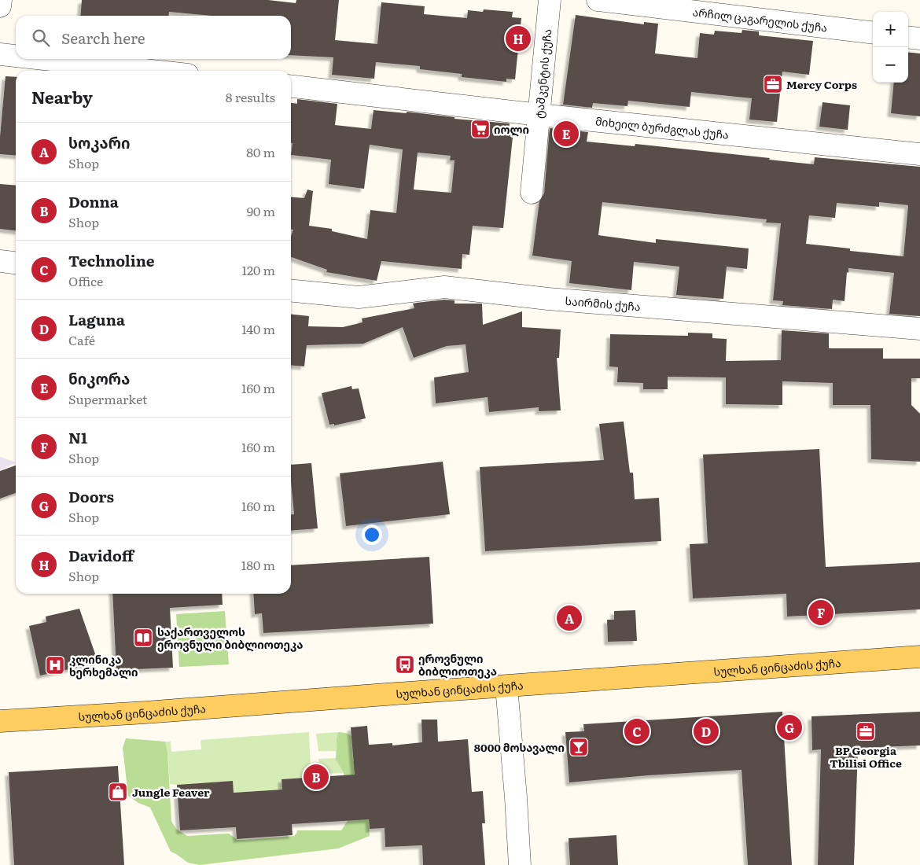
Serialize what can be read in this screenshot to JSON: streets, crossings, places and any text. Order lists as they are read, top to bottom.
{
  "streets": {
    "main road": ["სულხან ცინცაძის ქუჩა"],
    "street": [
      "არჩილ ცაგარელის ქუჩა",
      "ტაშკენტის ქუჩა",
      "მიხეილ ბურძგლას ქუჩა",
      "საირმის ქუჩა"
    ]
  },
  "crossings": [
    ["ტაშკენტის ქუჩა", "მიხეილ ბურძგლას ქუჩა"]
  ],
  "places": {
    "office": ["Mercy Corps", "BP Georgia Tbilisi Office"],
    "supermarket": ["იოლი"],
    "library": ["საქართველოს ეროვნული ბიბლიოთეკა"],
    "bus stop": ["ეროვნული ბიბლიოთეკა"],
    "hospital": ["კლინიკა ხერხემალი"],
    "bar": ["8000 მოსავალი"],
    "shop": ["Jungle Feaver"]
  },
  "page": {
    "map_buttons": ["+", "−"],
    "search": "Search here",
    "pins": [
      "H",
      "E",
      "F",
      "A",
      "G",
      "C",
      "D",
      "B"
    ],
    "heading": ["Nearby", "8 results"],
    "list": [
      {
        "mark": "A",
        "name": "სოკარი",
        "note": "Shop",
        "value": "80 m"
      },
      {
        "mark": "B",
        "name": "Donna",
        "note": "Shop",
        "value": "90 m"
      },
      {
        "mark": "C",
        "name": "Technoline",
        "note": "Office",
        "value": "120 m"
      },
      {
        "mark": "D",
        "name": "Laguna",
        "note": "Café",
        "value": "140 m"
      },
      {
        "mark": "E",
        "name": "ნიკორა",
        "note": "Supermarket",
        "value": "160 m"
      },
      {
        "mark": "F",
        "name": "N1",
        "note": "Shop",
        "value": "160 m"
      },
      {
        "mark": "G",
        "name": "Doors",
        "note": "Shop",
        "value": "160 m"
      },
      {
        "mark": "H",
        "name": "Davidoff",
        "note": "Shop",
        "value": "180 m"
      }
    ]
  }
}
